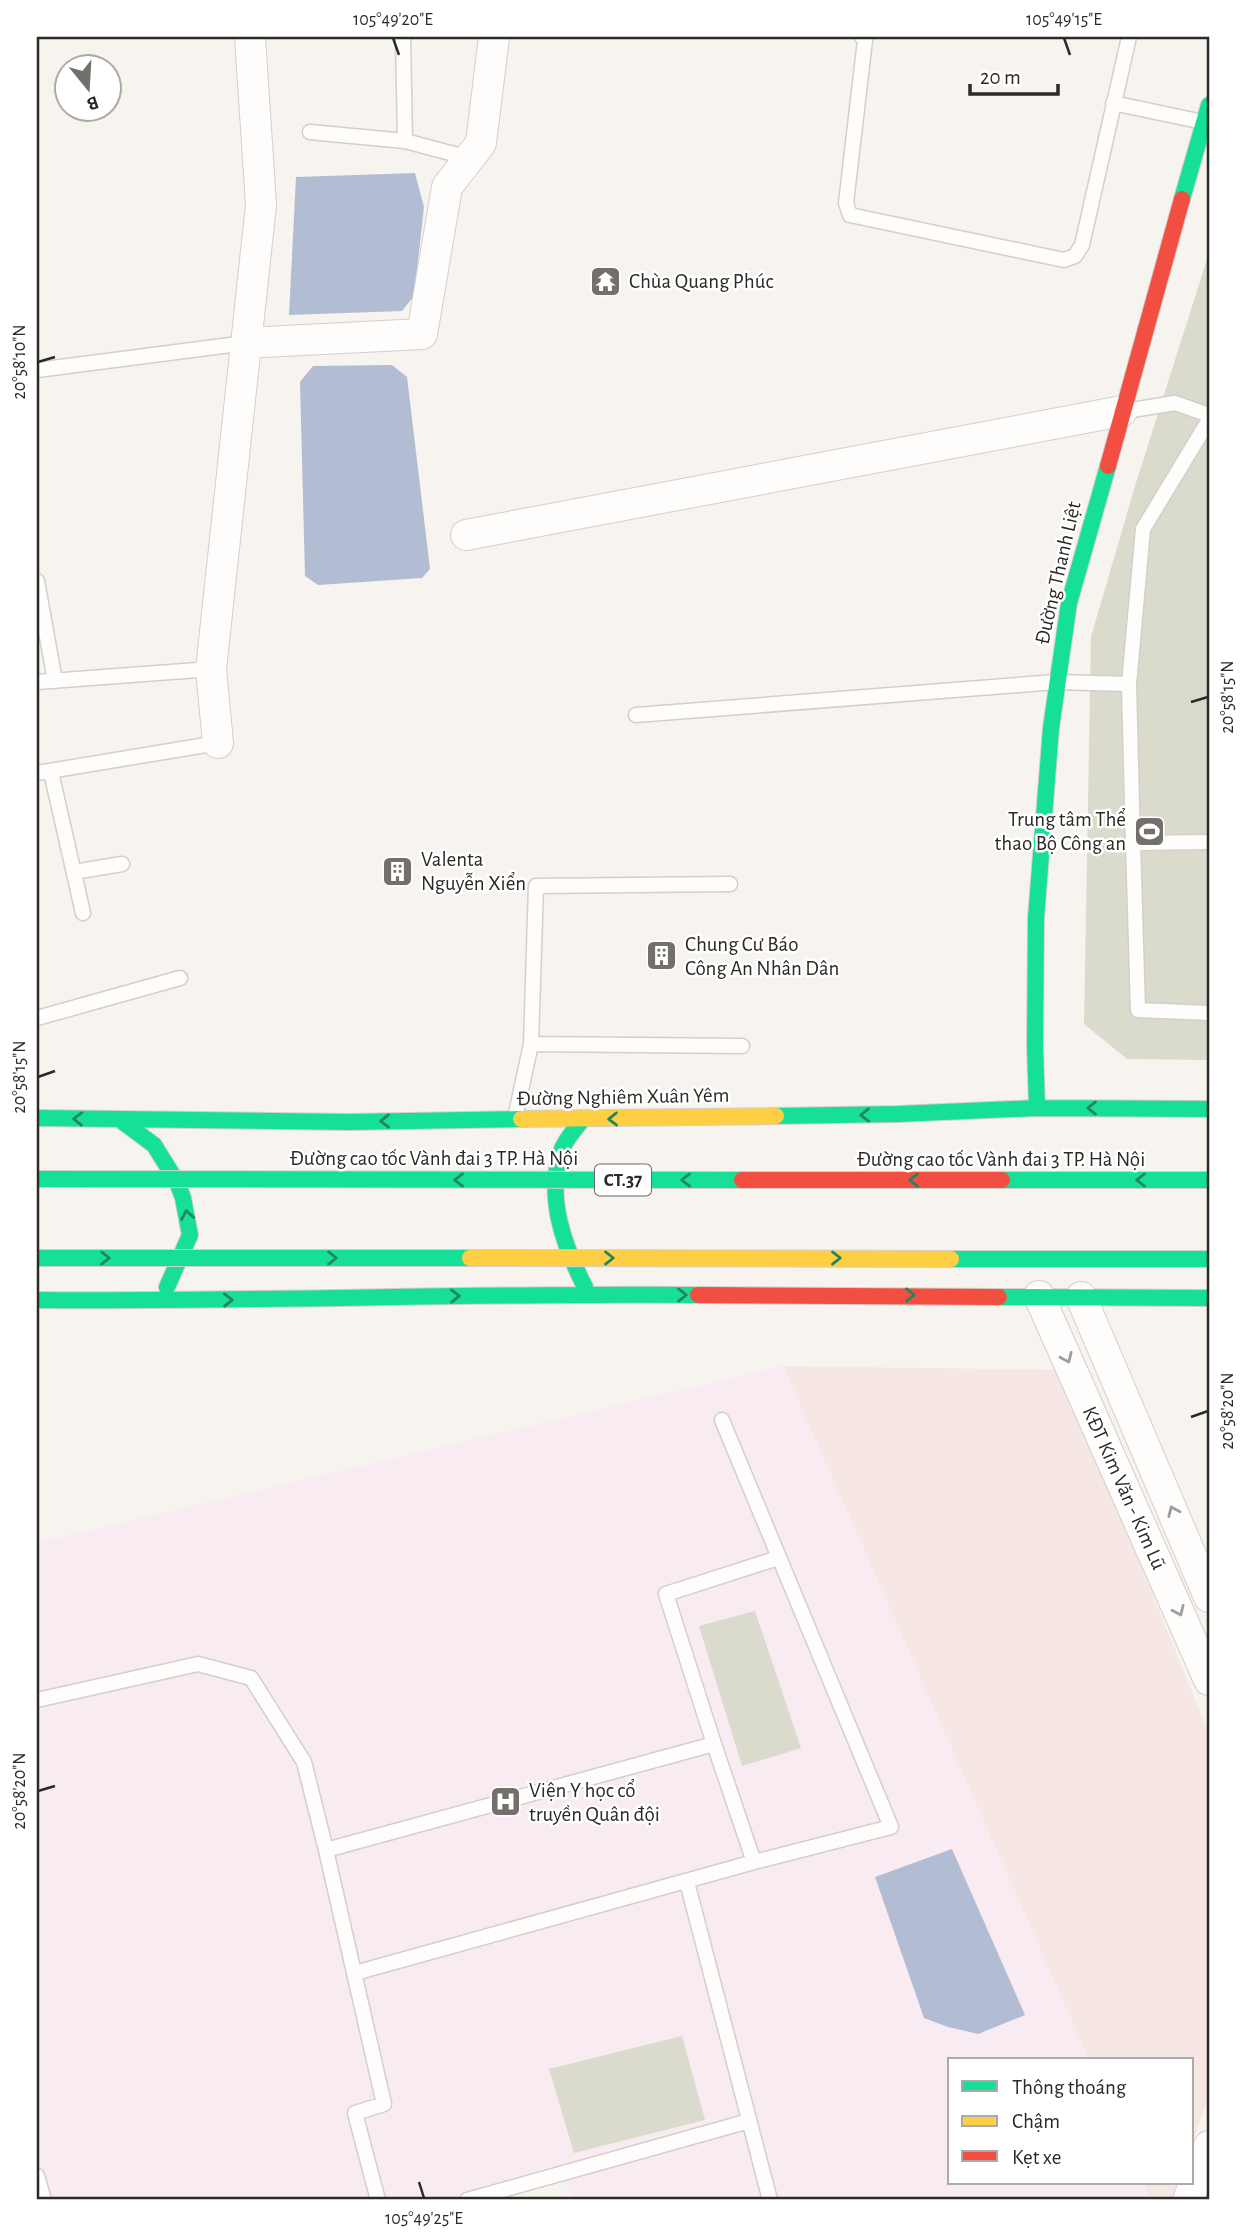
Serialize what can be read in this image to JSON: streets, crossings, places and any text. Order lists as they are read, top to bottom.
{
  "streets": {
    "main road": [
      "Đường Thanh Liệt",
      "Đường Nghiêm Xuân Yêm",
      "Đường cao tốc Vành đai 3 TP. Hà Nội",
      "CT.37"
    ],
    "street": ["KĐT Kim Văn - Kim Lũ"]
  },
  "crossings": [
    ["Đường Thanh Liệt", "Đường Nghiêm Xuân Yêm"]
  ],
  "places": {
    "temple": ["Chùa Quang Phúc"],
    "sports": ["Trung tâm Thể thao Bộ Công an"],
    "building": ["Valenta Nguyễn Xiển", "Chung Cư Báo Công An Nhân Dân"],
    "hospital": ["Viện Y học cổ truyền Quân đội"]
  },
  "legend": ["Thông thoáng", "Chậm", "Kẹt xe"],
  "scale_bar": "20 m",
  "north": "bottom",
  "coordinates": [
    "105°49'20\"E",
    "105°49'15\"E",
    "20°58'10\"N",
    "20°58'15\"N",
    "20°58'20\"N",
    "105°49'25\"E"
  ]
}
